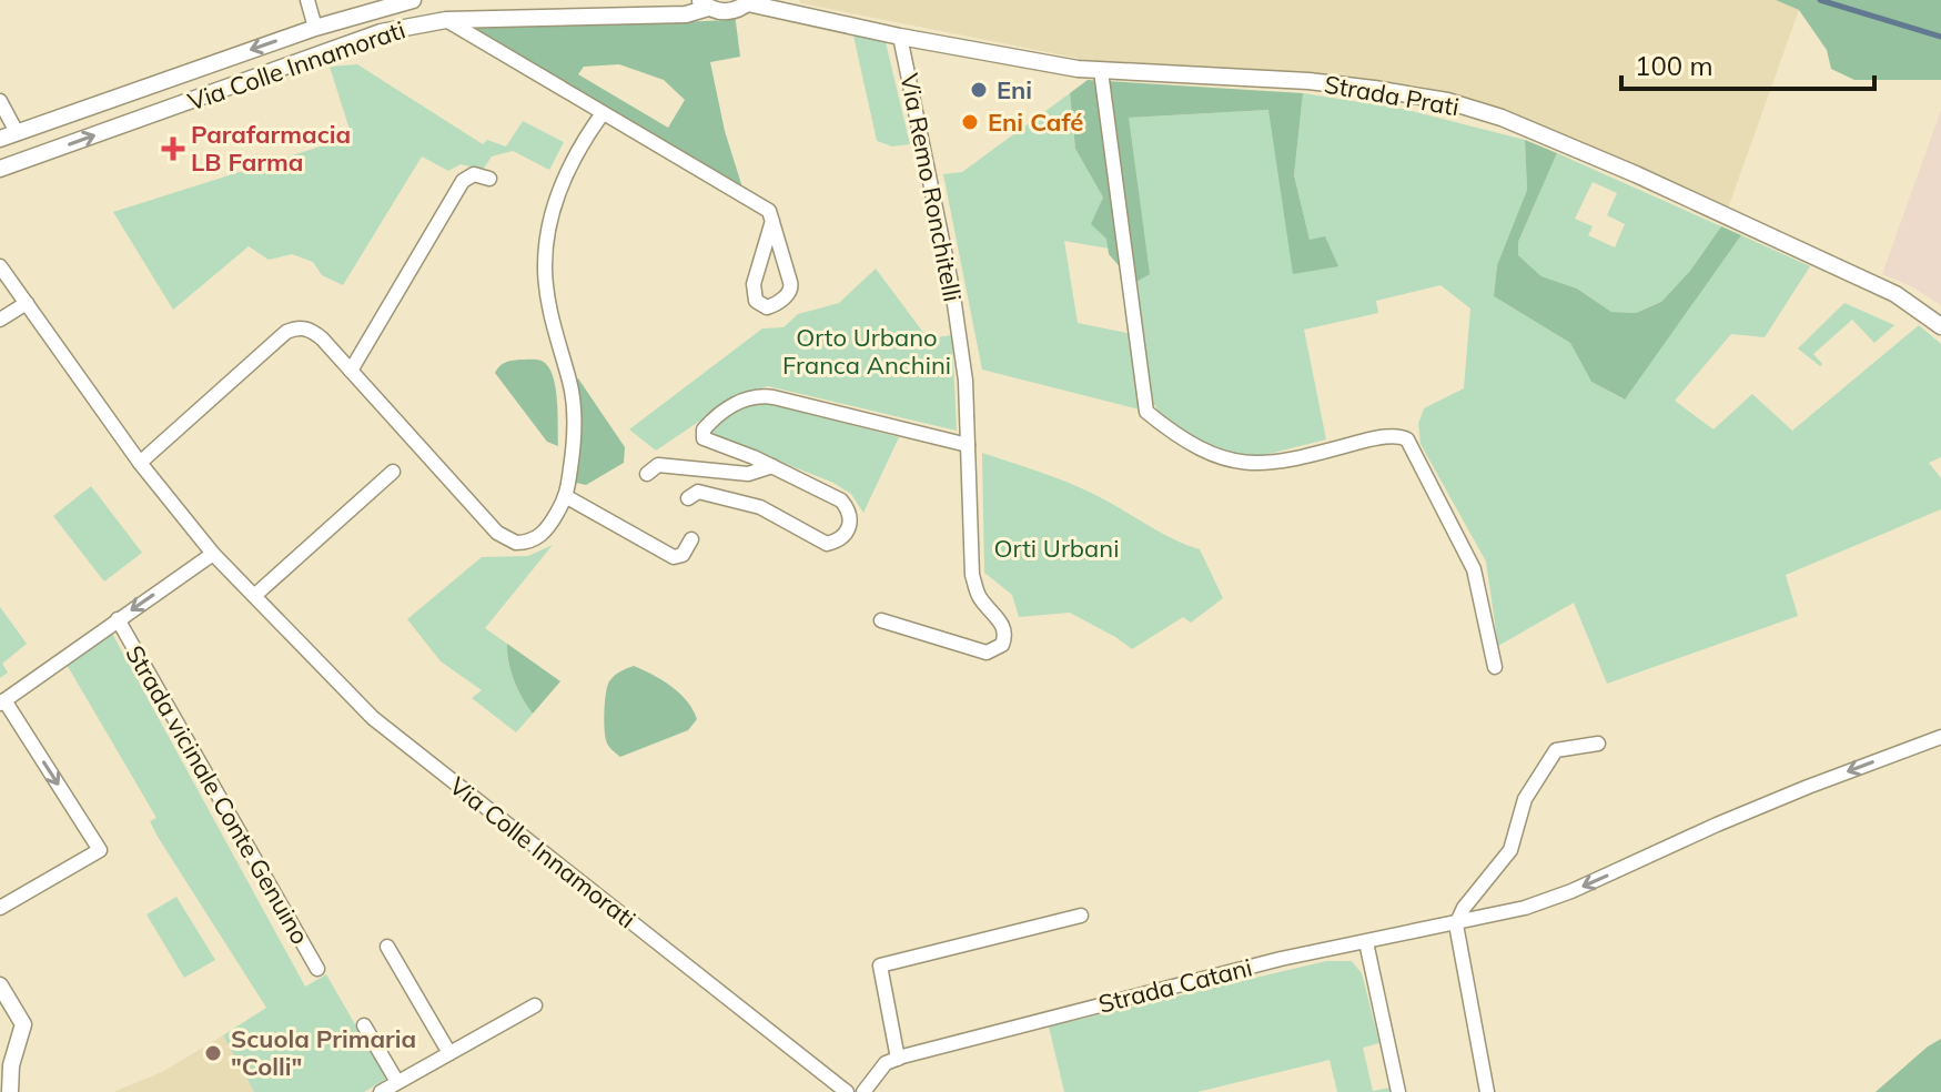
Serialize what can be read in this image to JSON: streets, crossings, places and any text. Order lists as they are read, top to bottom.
{
  "streets": {
    "street": [
      "Via Colle Innamorati",
      "Strada Prati",
      "Via Remo Ronchitelli",
      "Strada vicinale Conte Genuino",
      "Strada Catani"
    ]
  },
  "crossings": [
    ["Via Colle Innamorati", "Strada Prati"],
    ["Via Colle Innamorati", "Strada vicinale Conte Genuino"],
    ["Strada Prati", "Via Remo Ronchitelli"]
  ],
  "one_way": ["Strada Catani"],
  "parks": ["Orto Urbano Franca Anchini", "Orti Urbani"],
  "places": {
    "other": ["Eni", "Eni Café", "Scuola Primaria \"Colli\""],
    "health": ["Parafarmacia LB Farma"]
  },
  "scale_bar": "100 m"
}
